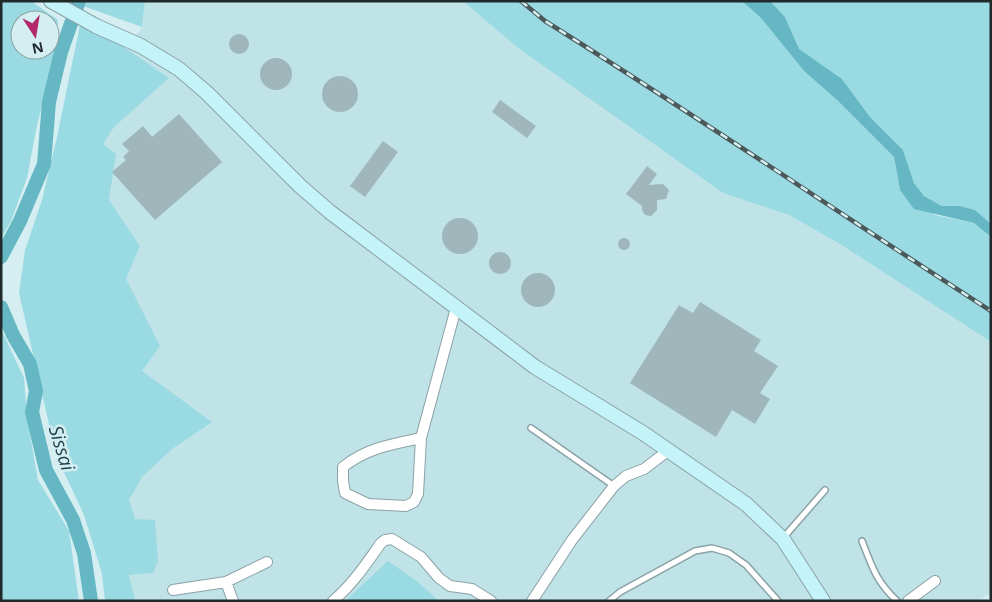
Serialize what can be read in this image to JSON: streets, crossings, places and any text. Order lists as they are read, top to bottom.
{
  "water": ["Sissai"],
  "north": "bottom"
}
